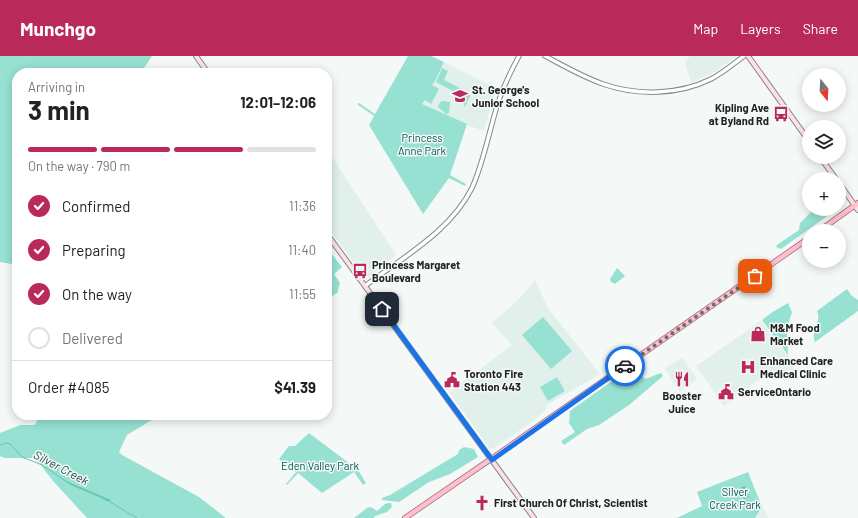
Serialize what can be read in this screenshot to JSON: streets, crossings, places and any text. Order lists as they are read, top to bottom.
{
  "water": ["Silver Creek"],
  "parks": ["Princess Anne Park", "Eden Valley Park", "Silver Creek Park"],
  "places": {
    "school or university": ["St. George's Junior School"],
    "bus stop": ["Kipling Ave at Byland Rd", "Princess Margaret Boulevard"],
    "shop": ["M&M Food Market"],
    "hospital": ["Enhanced Care Medical Clinic"],
    "restaurant": ["Booster Juice"],
    "public building": ["Toronto Fire Station 443", "ServiceOntario"],
    "church": ["First Church Of Christ, Scientist"]
  },
  "north": "bottom",
  "page": {
    "header": "Munchgo",
    "nav": ["Map", "Layers", "Share"],
    "map_buttons": ["+", "−"],
    "heading": ["3 min", "Arriving in", "12:01–12:06"],
    "panel": ["Order #4085", "$41.39"],
    "bar": "On the way · 790 m",
    "list": [
      ["Confirmed", "11:36"],
      ["Preparing", "11:40"],
      ["On the way", "11:55"],
      "Delivered"
    ]
  }
}
